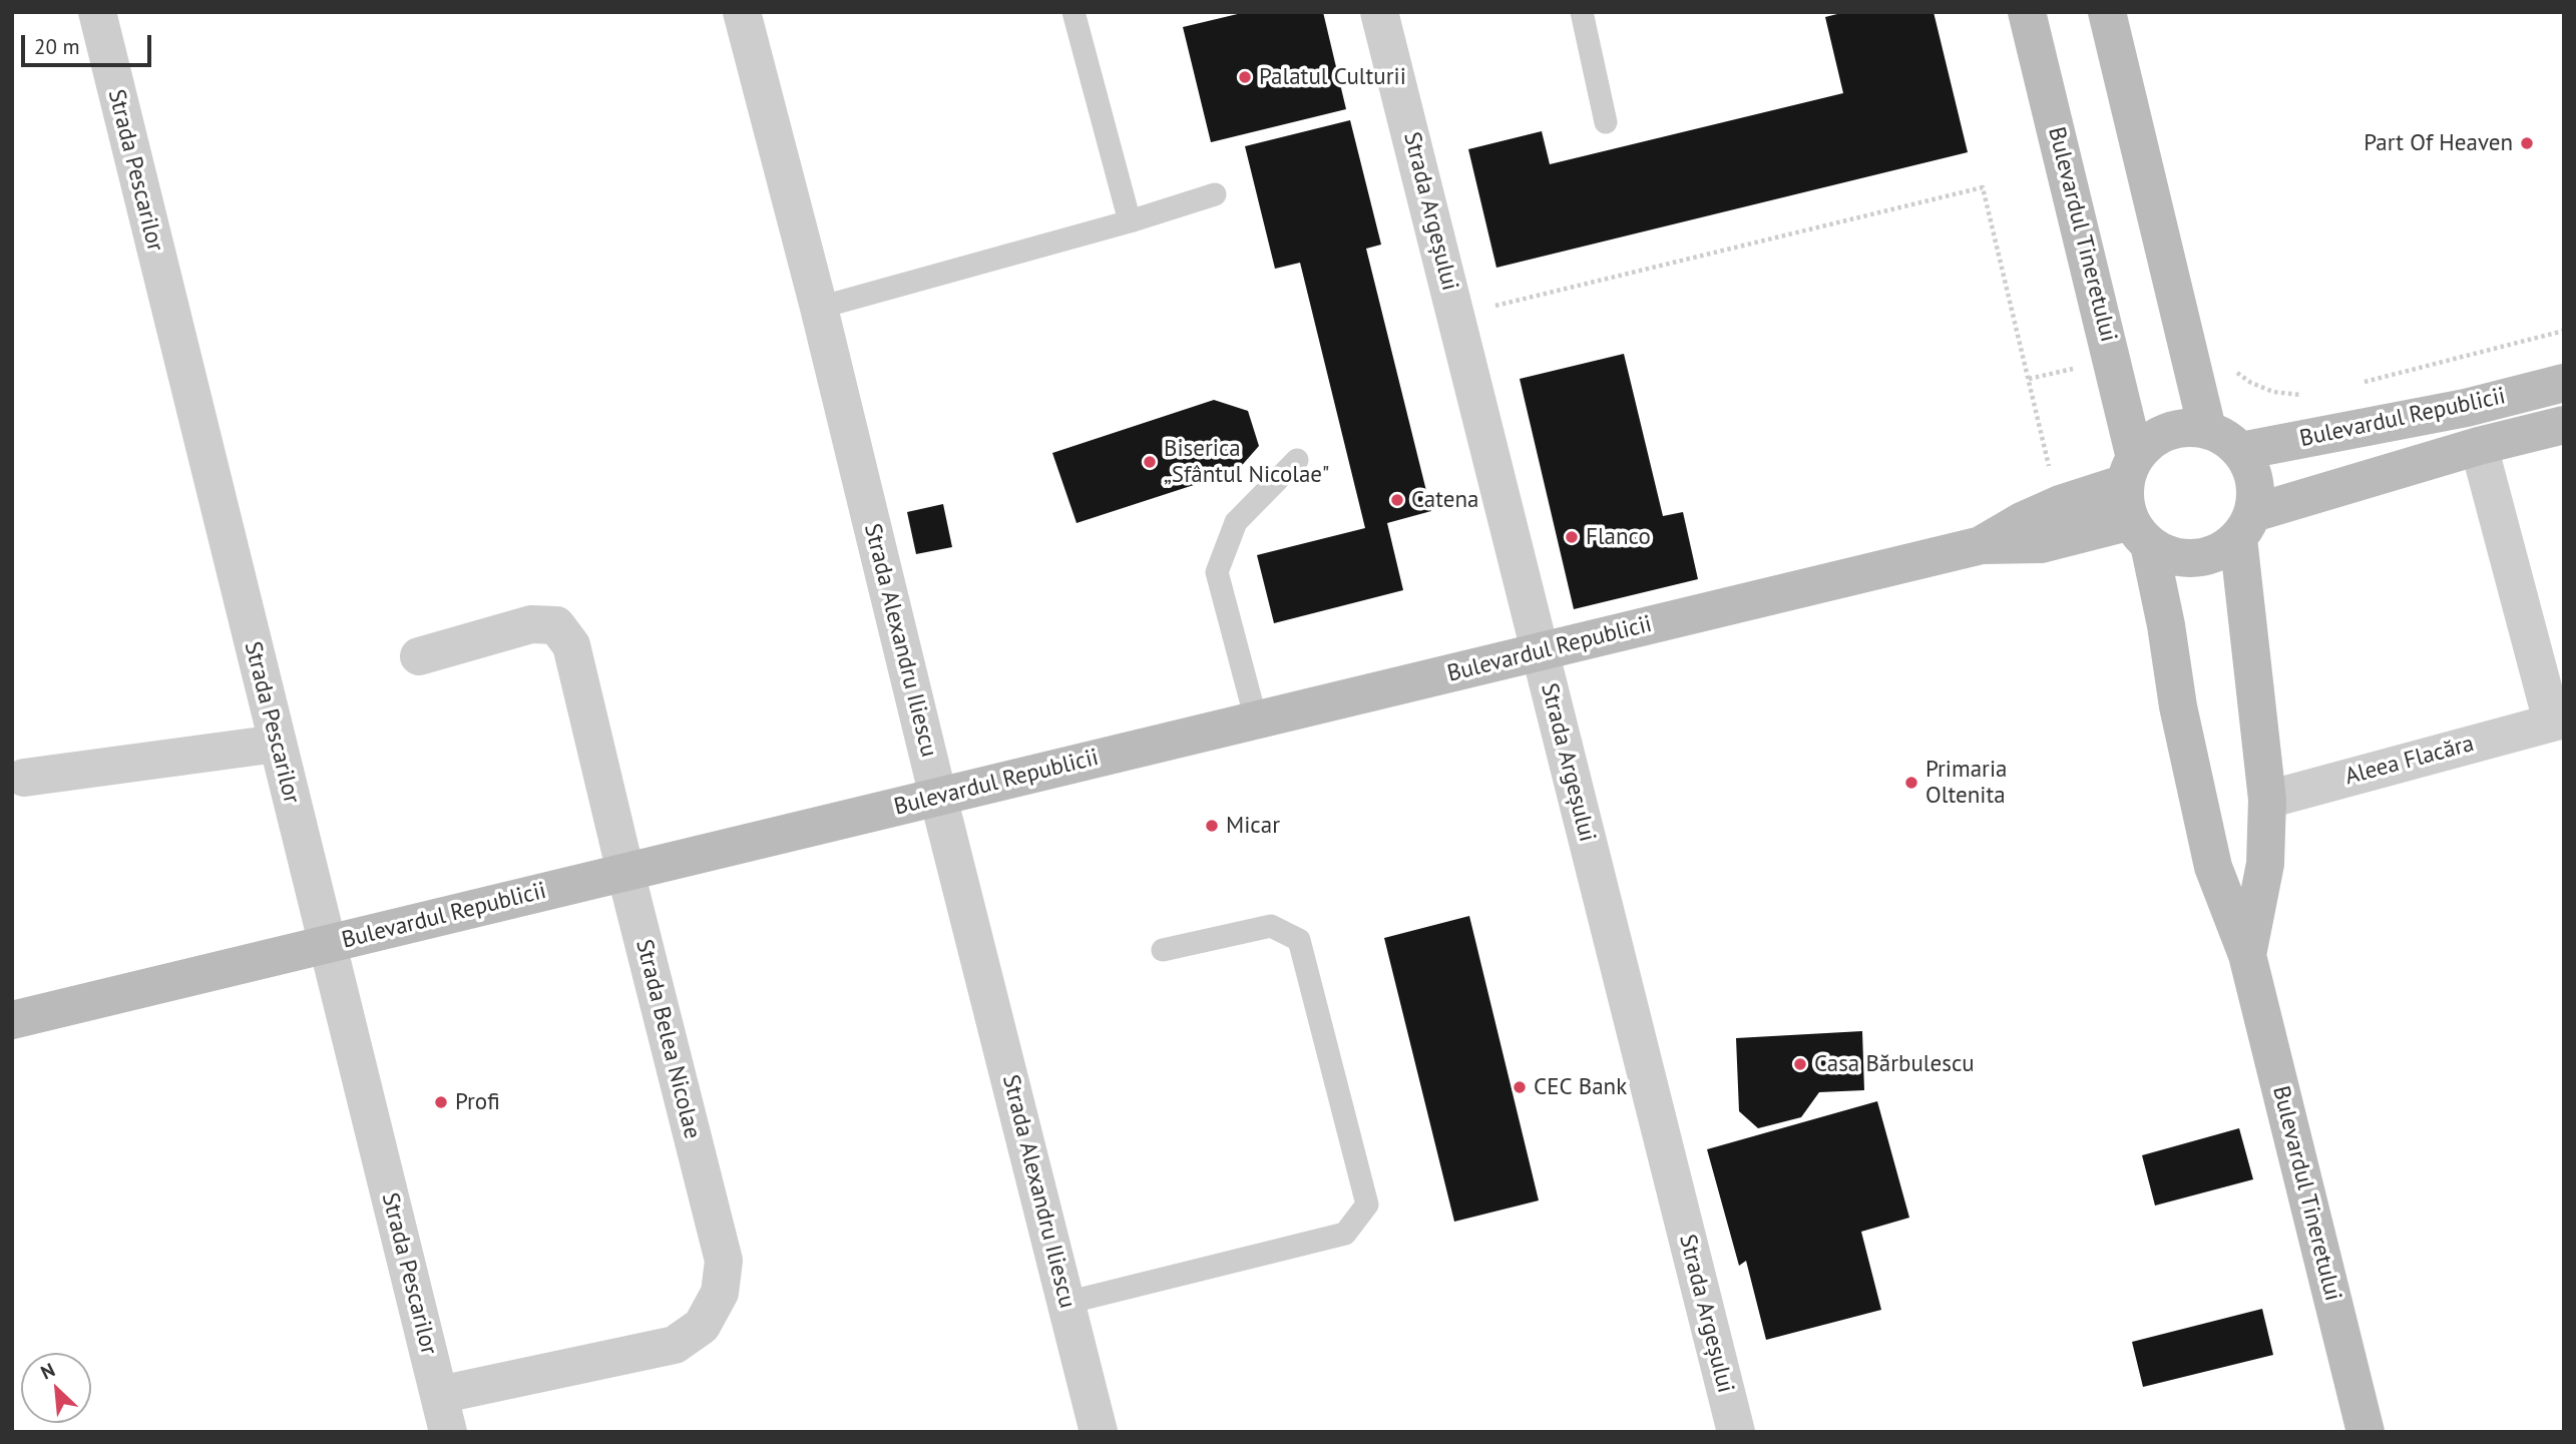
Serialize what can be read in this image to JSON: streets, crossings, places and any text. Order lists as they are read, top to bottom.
{
  "streets": {
    "street": [
      "Strada Pescarilor",
      "Strada Argeșului",
      "Bulevardul Tineretului",
      "Bulevardul Republicii",
      "Strada Alexandru Iliescu",
      "Aleea Flacăra",
      "Strada Belea Nicolae"
    ]
  },
  "crossings": [
    ["Strada Pescarilor", "Bulevardul Republicii"],
    ["Strada Pescarilor", "Strada Belea Nicolae"],
    ["Strada Argeșului", "Bulevardul Republicii"],
    ["Bulevardul Tineretului", "Bulevardul Republicii"],
    ["Bulevardul Tineretului", "Aleea Flacăra"],
    ["Bulevardul Republicii", "Strada Alexandru Iliescu"],
    ["Bulevardul Republicii", "Aleea Flacăra"],
    ["Bulevardul Republicii", "Strada Belea Nicolae"]
  ],
  "places": [
    "Palatul Culturii",
    "Part Of Heaven",
    "Biserica „Sfântul Nicolae\"",
    "Catena",
    "Flanco",
    "Primaria Oltenita",
    "Micar",
    "Casa Bărbulescu",
    "CEC Bank",
    "Profi"
  ],
  "scale_bar": "20 m",
  "north": "top left"
}
